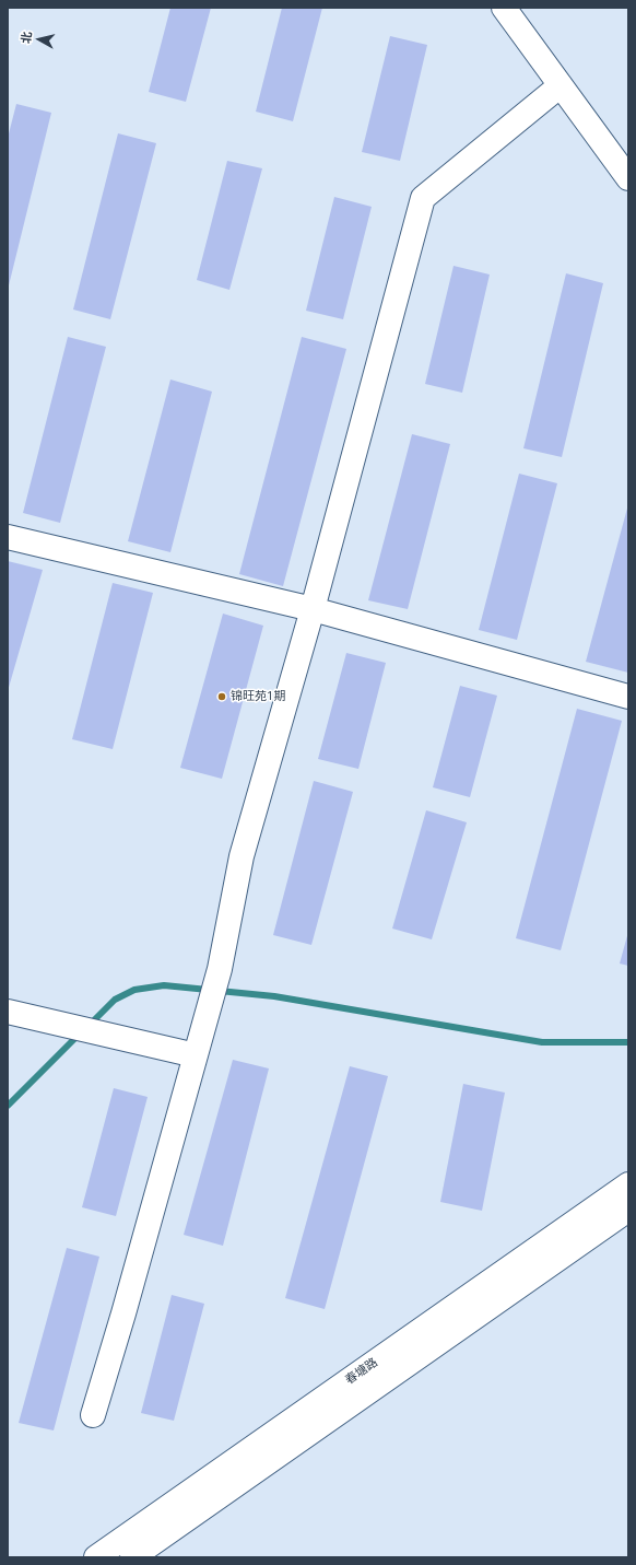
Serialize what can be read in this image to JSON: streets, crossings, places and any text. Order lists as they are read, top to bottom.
{
  "streets": {
    "street": ["春塘路"]
  },
  "places": ["锦旺苑1期"],
  "north": "left"
}
